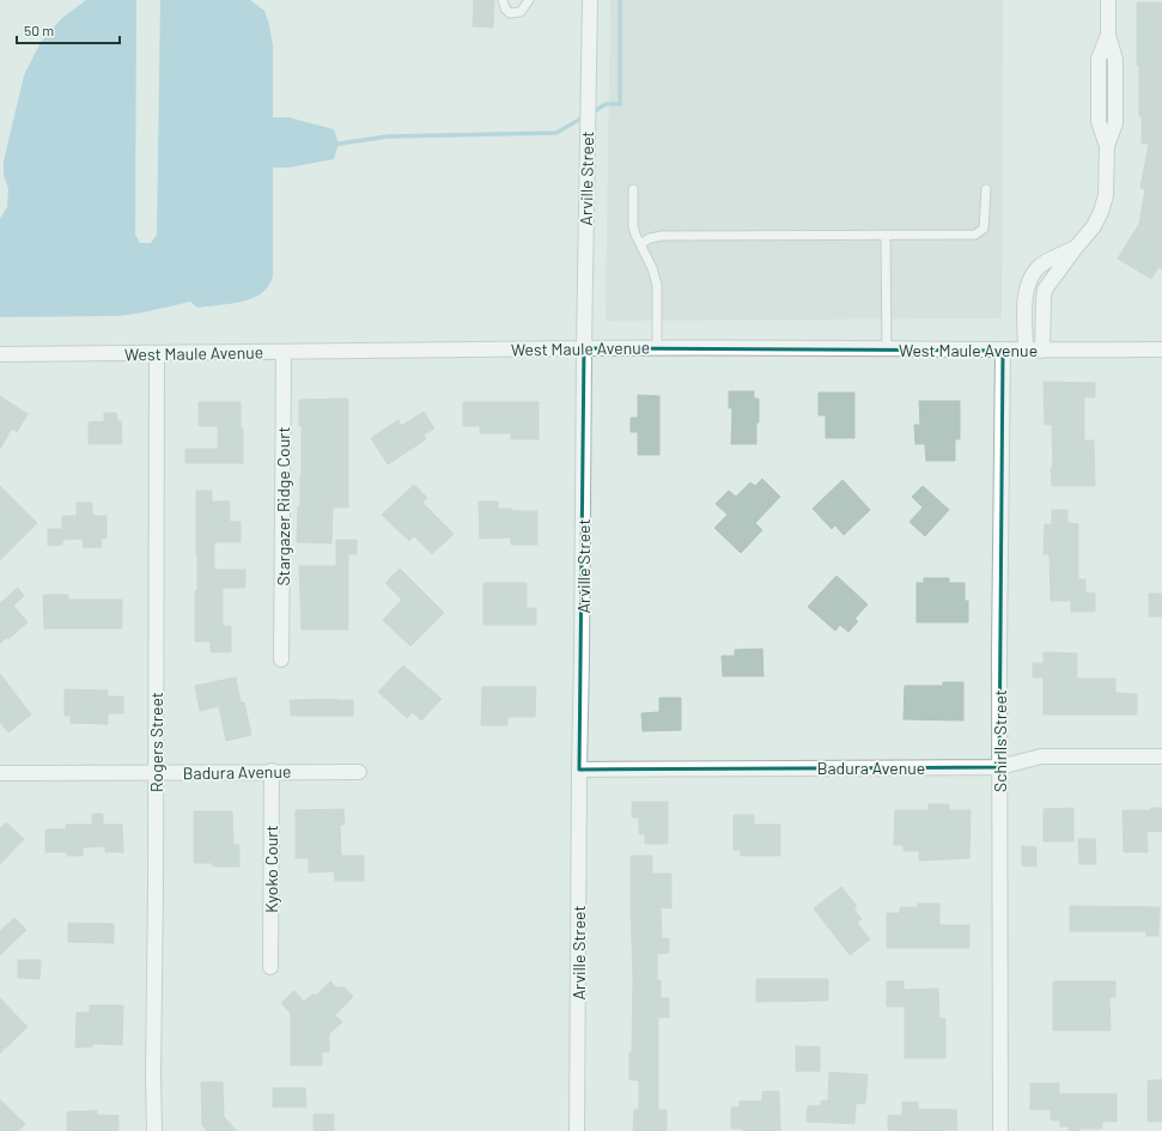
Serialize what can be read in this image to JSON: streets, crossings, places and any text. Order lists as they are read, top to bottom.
{
  "streets": {
    "street": [
      "Arville Street",
      "West Maule Avenue",
      "Stargazer Ridge Court",
      "Schirlls Street",
      "Rogers Street",
      "Badura Avenue",
      "Kyoko Court"
    ]
  },
  "crossings": [
    ["Arville Street", "West Maule Avenue"],
    ["Arville Street", "Badura Avenue"],
    ["West Maule Avenue", "Stargazer Ridge Court"],
    ["West Maule Avenue", "Schirlls Street"],
    ["West Maule Avenue", "Rogers Street"],
    ["Schirlls Street", "Badura Avenue"],
    ["Rogers Street", "Badura Avenue"],
    ["Badura Avenue", "Kyoko Court"]
  ],
  "scale_bar": "50 m"
}
